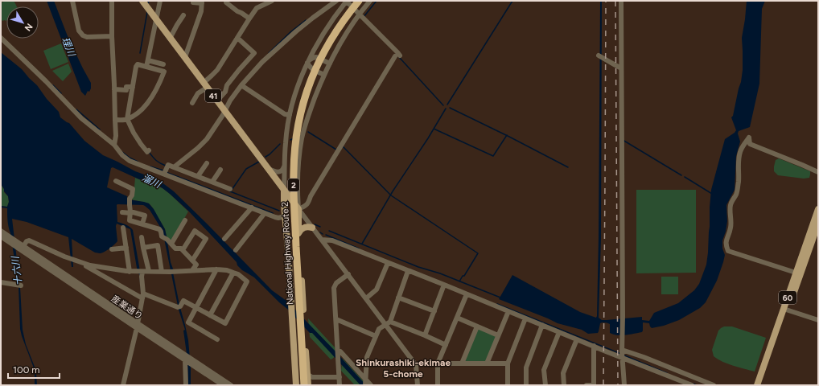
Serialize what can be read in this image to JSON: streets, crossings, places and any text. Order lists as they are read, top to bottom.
{
  "streets": {
    "highway": ["2", "National Highway Route 2"],
    "main road": ["41", "60"],
    "street": ["産業通り"]
  },
  "districts": ["Shinkurashiki-ekimae 5-chome"],
  "water": ["理川", "溜川", "十六川"],
  "scale_bar": "100 m",
  "north": "bottom right"
}
